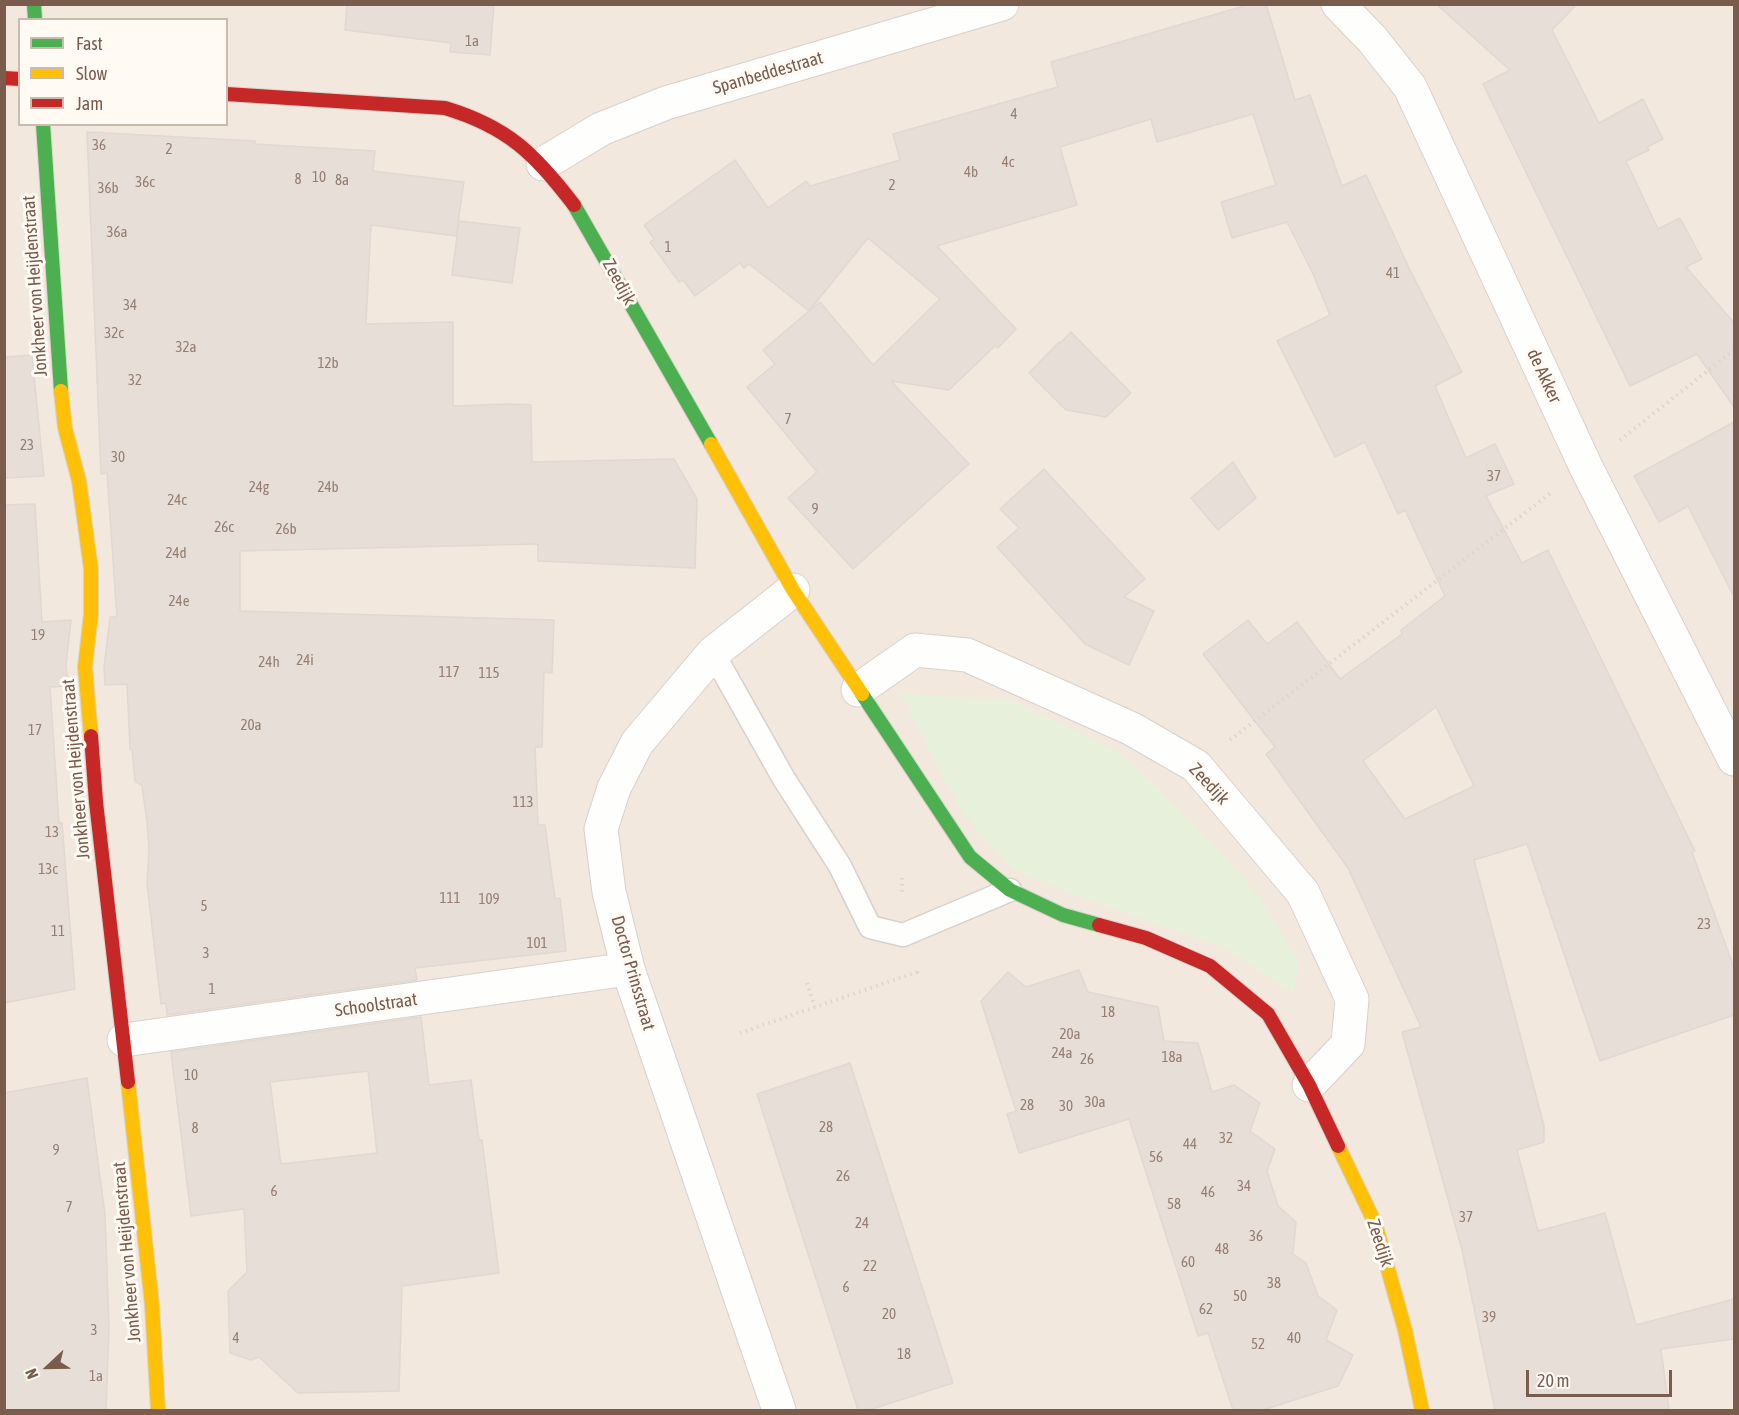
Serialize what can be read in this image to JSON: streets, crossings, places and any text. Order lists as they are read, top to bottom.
{
  "streets": {
    "main road": ["Zeedijk", "Jonkheer von Heijdenstraat"],
    "street": [
      "Spanbeddestraat",
      "de Akker",
      "Doctor Prinsstraat",
      "Schoolstraat"
    ]
  },
  "crossings": [
    ["Spanbeddestraat", "Zeedijk"],
    ["Zeedijk", "Doctor Prinsstraat"],
    ["Jonkheer von Heijdenstraat", "Schoolstraat"],
    ["Doctor Prinsstraat", "Schoolstraat"]
  ],
  "house_numbers": [
    "1a",
    "4",
    "36",
    "2",
    "4c",
    "4b",
    "10",
    "8",
    "8a",
    "36c",
    "2",
    "36b",
    "36a",
    "1",
    "41",
    "34",
    "32c",
    "32a",
    "12b",
    "32",
    "7",
    "23",
    "30",
    "37",
    "24g",
    "24b",
    "24c",
    "9",
    "26c",
    "26b",
    "24d",
    "24e",
    "19",
    "24i",
    "24h",
    "117",
    "115",
    "20a",
    "17",
    "113",
    "13",
    "13c",
    "111",
    "109",
    "5",
    "23",
    "11",
    "101",
    "3",
    "1",
    "18",
    "20a",
    "24a",
    "18a",
    "26",
    "10",
    "30a",
    "28",
    "30",
    "28",
    "8",
    "32",
    "44",
    "9",
    "56",
    "26",
    "34",
    "6",
    "46",
    "58",
    "7",
    "37",
    "24",
    "36",
    "48",
    "60",
    "22",
    "38",
    "6",
    "50",
    "62",
    "20",
    "39",
    "3",
    "4",
    "40",
    "52",
    "18",
    "1a"
  ],
  "legend": ["Fast", "Slow", "Jam"],
  "scale_bar": "20 m",
  "north": "left"
}
